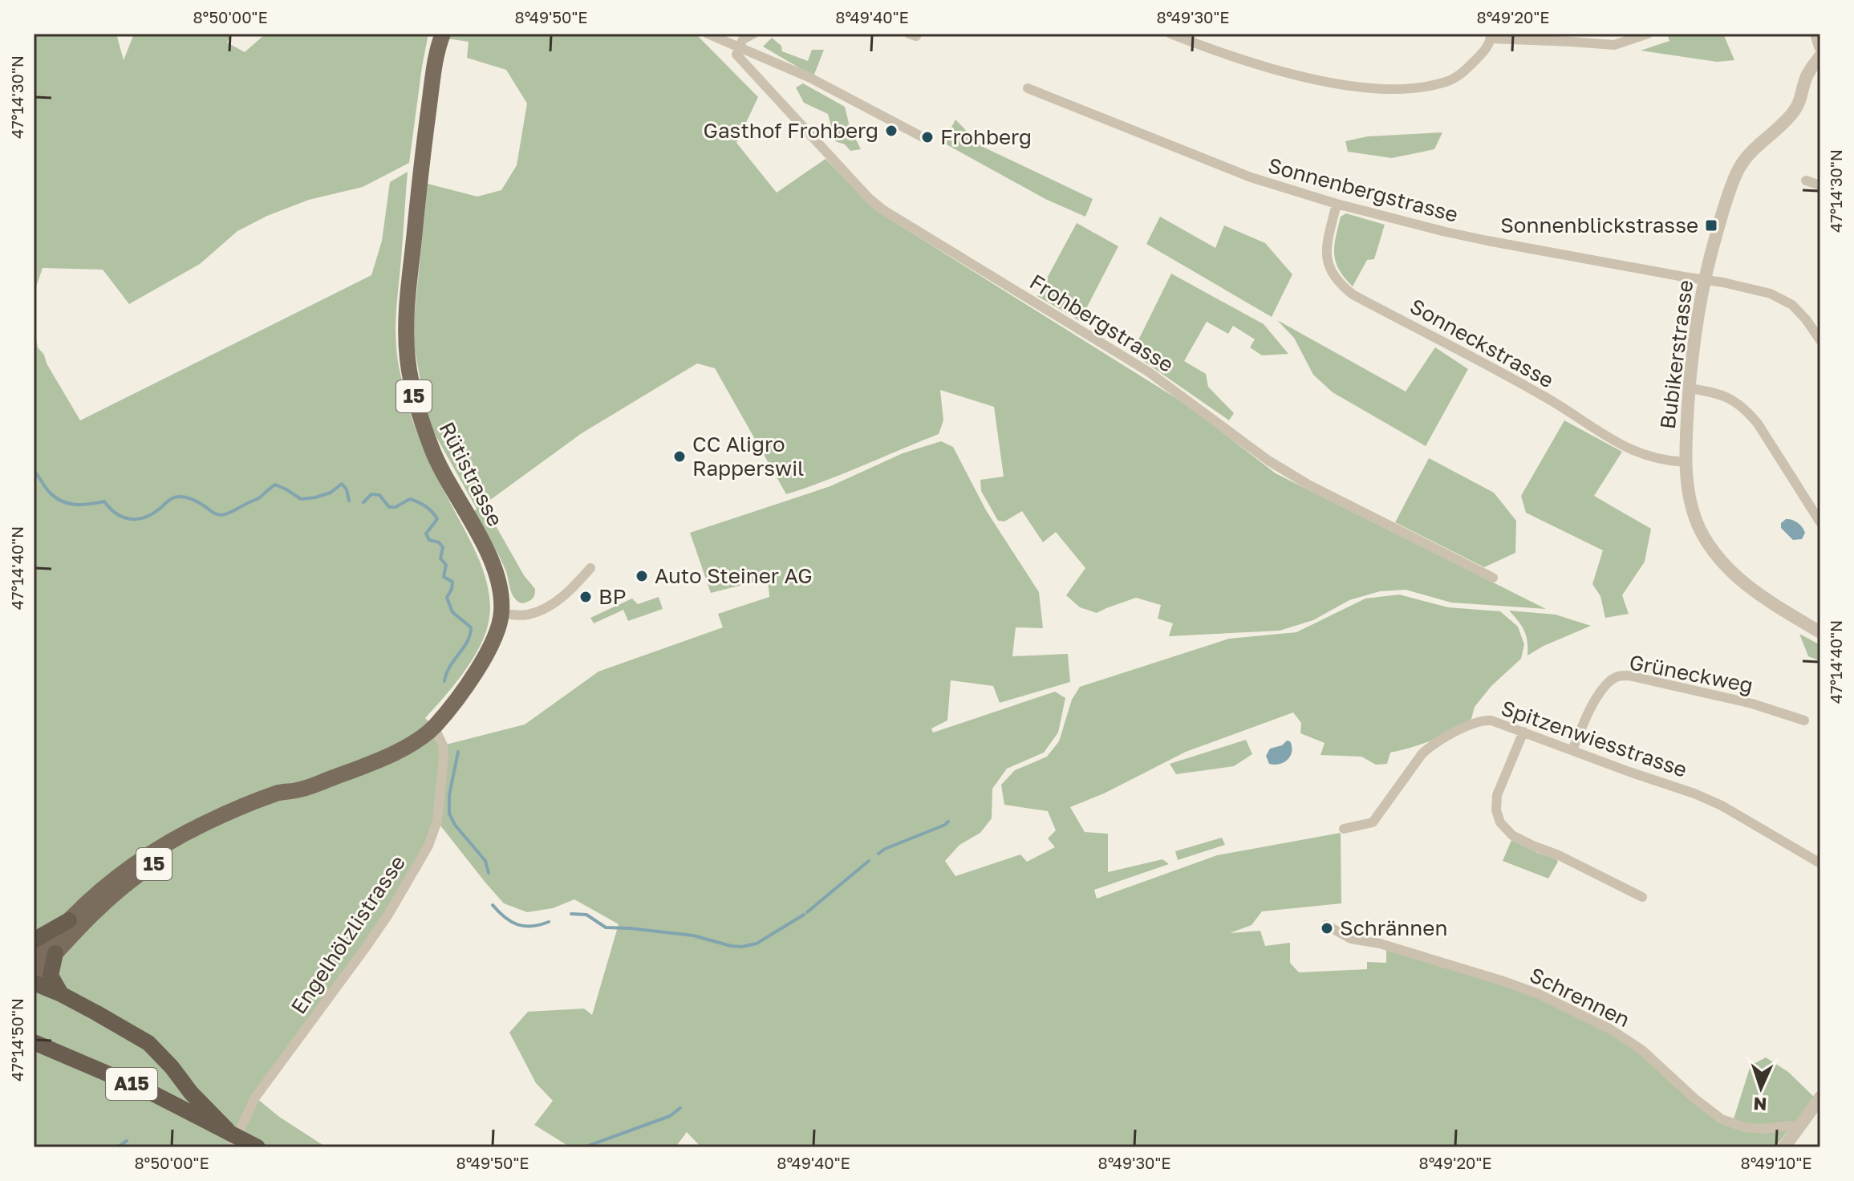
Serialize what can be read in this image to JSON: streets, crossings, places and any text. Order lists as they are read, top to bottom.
{
  "streets": {
    "highway": ["A15"],
    "main road": ["15", "Rütistrasse"],
    "street": [
      "Sonnenbergstrasse",
      "Frohbergstrasse",
      "Sonneckstrasse",
      "Bubikerstrasse",
      "Grüneckweg",
      "Spitzenwiesstrasse",
      "Engelhölzlistrasse",
      "Schrennen"
    ]
  },
  "crossings": [
    ["Sonnenbergstrasse", "Sonneckstrasse"],
    ["Sonnenbergstrasse", "Bubikerstrasse"],
    ["Sonneckstrasse", "Bubikerstrasse"],
    ["Rütistrasse", "Engelhölzlistrasse"],
    ["Grüneckweg", "Spitzenwiesstrasse"]
  ],
  "places": {
    "other": [
      "Gasthof Frohberg",
      "Frohberg",
      "CC Aligro Rapperswil",
      "Auto Steiner AG",
      "BP",
      "Schrännen"
    ],
    "transit": ["Sonnenblickstrasse"]
  },
  "north": "bottom",
  "coordinates": [
    "8°50'00\"E",
    "8°49'50\"E",
    "8°49'40\"E",
    "8°49'30\"E",
    "8°49'20\"E",
    "47°14'30\"N",
    "47°14'40\"N",
    "47°14'50\"N",
    "8°49'10\"E"
  ]
}
